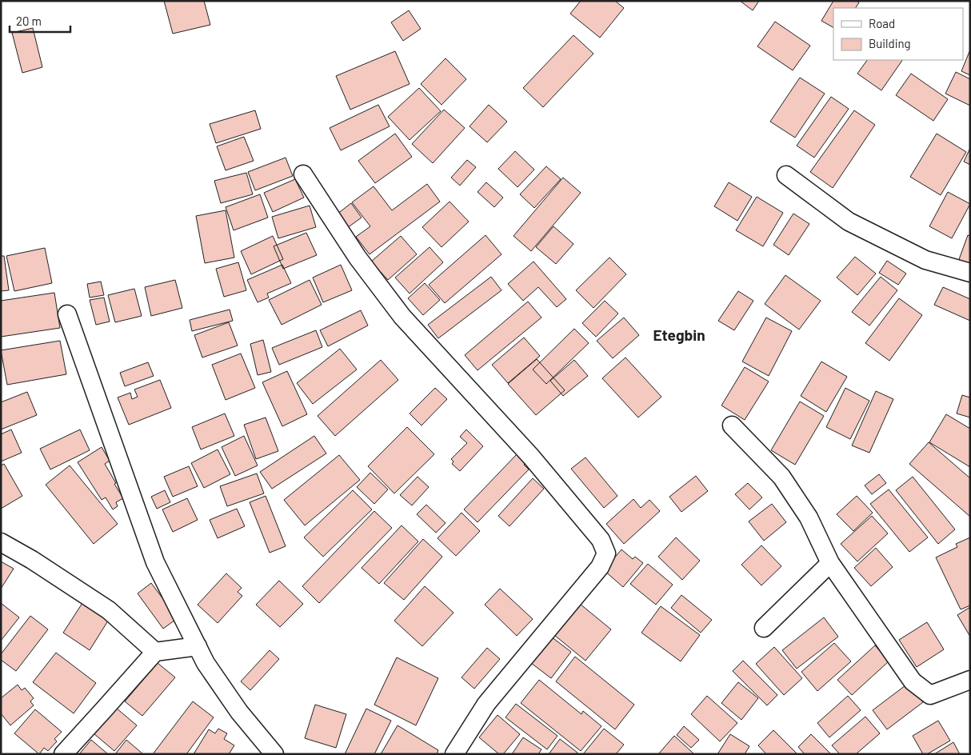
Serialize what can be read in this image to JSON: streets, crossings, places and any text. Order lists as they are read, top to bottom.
{
  "districts": ["Etegbin"],
  "legend": ["Road", "Building"],
  "scale_bar": "20 m"
}
